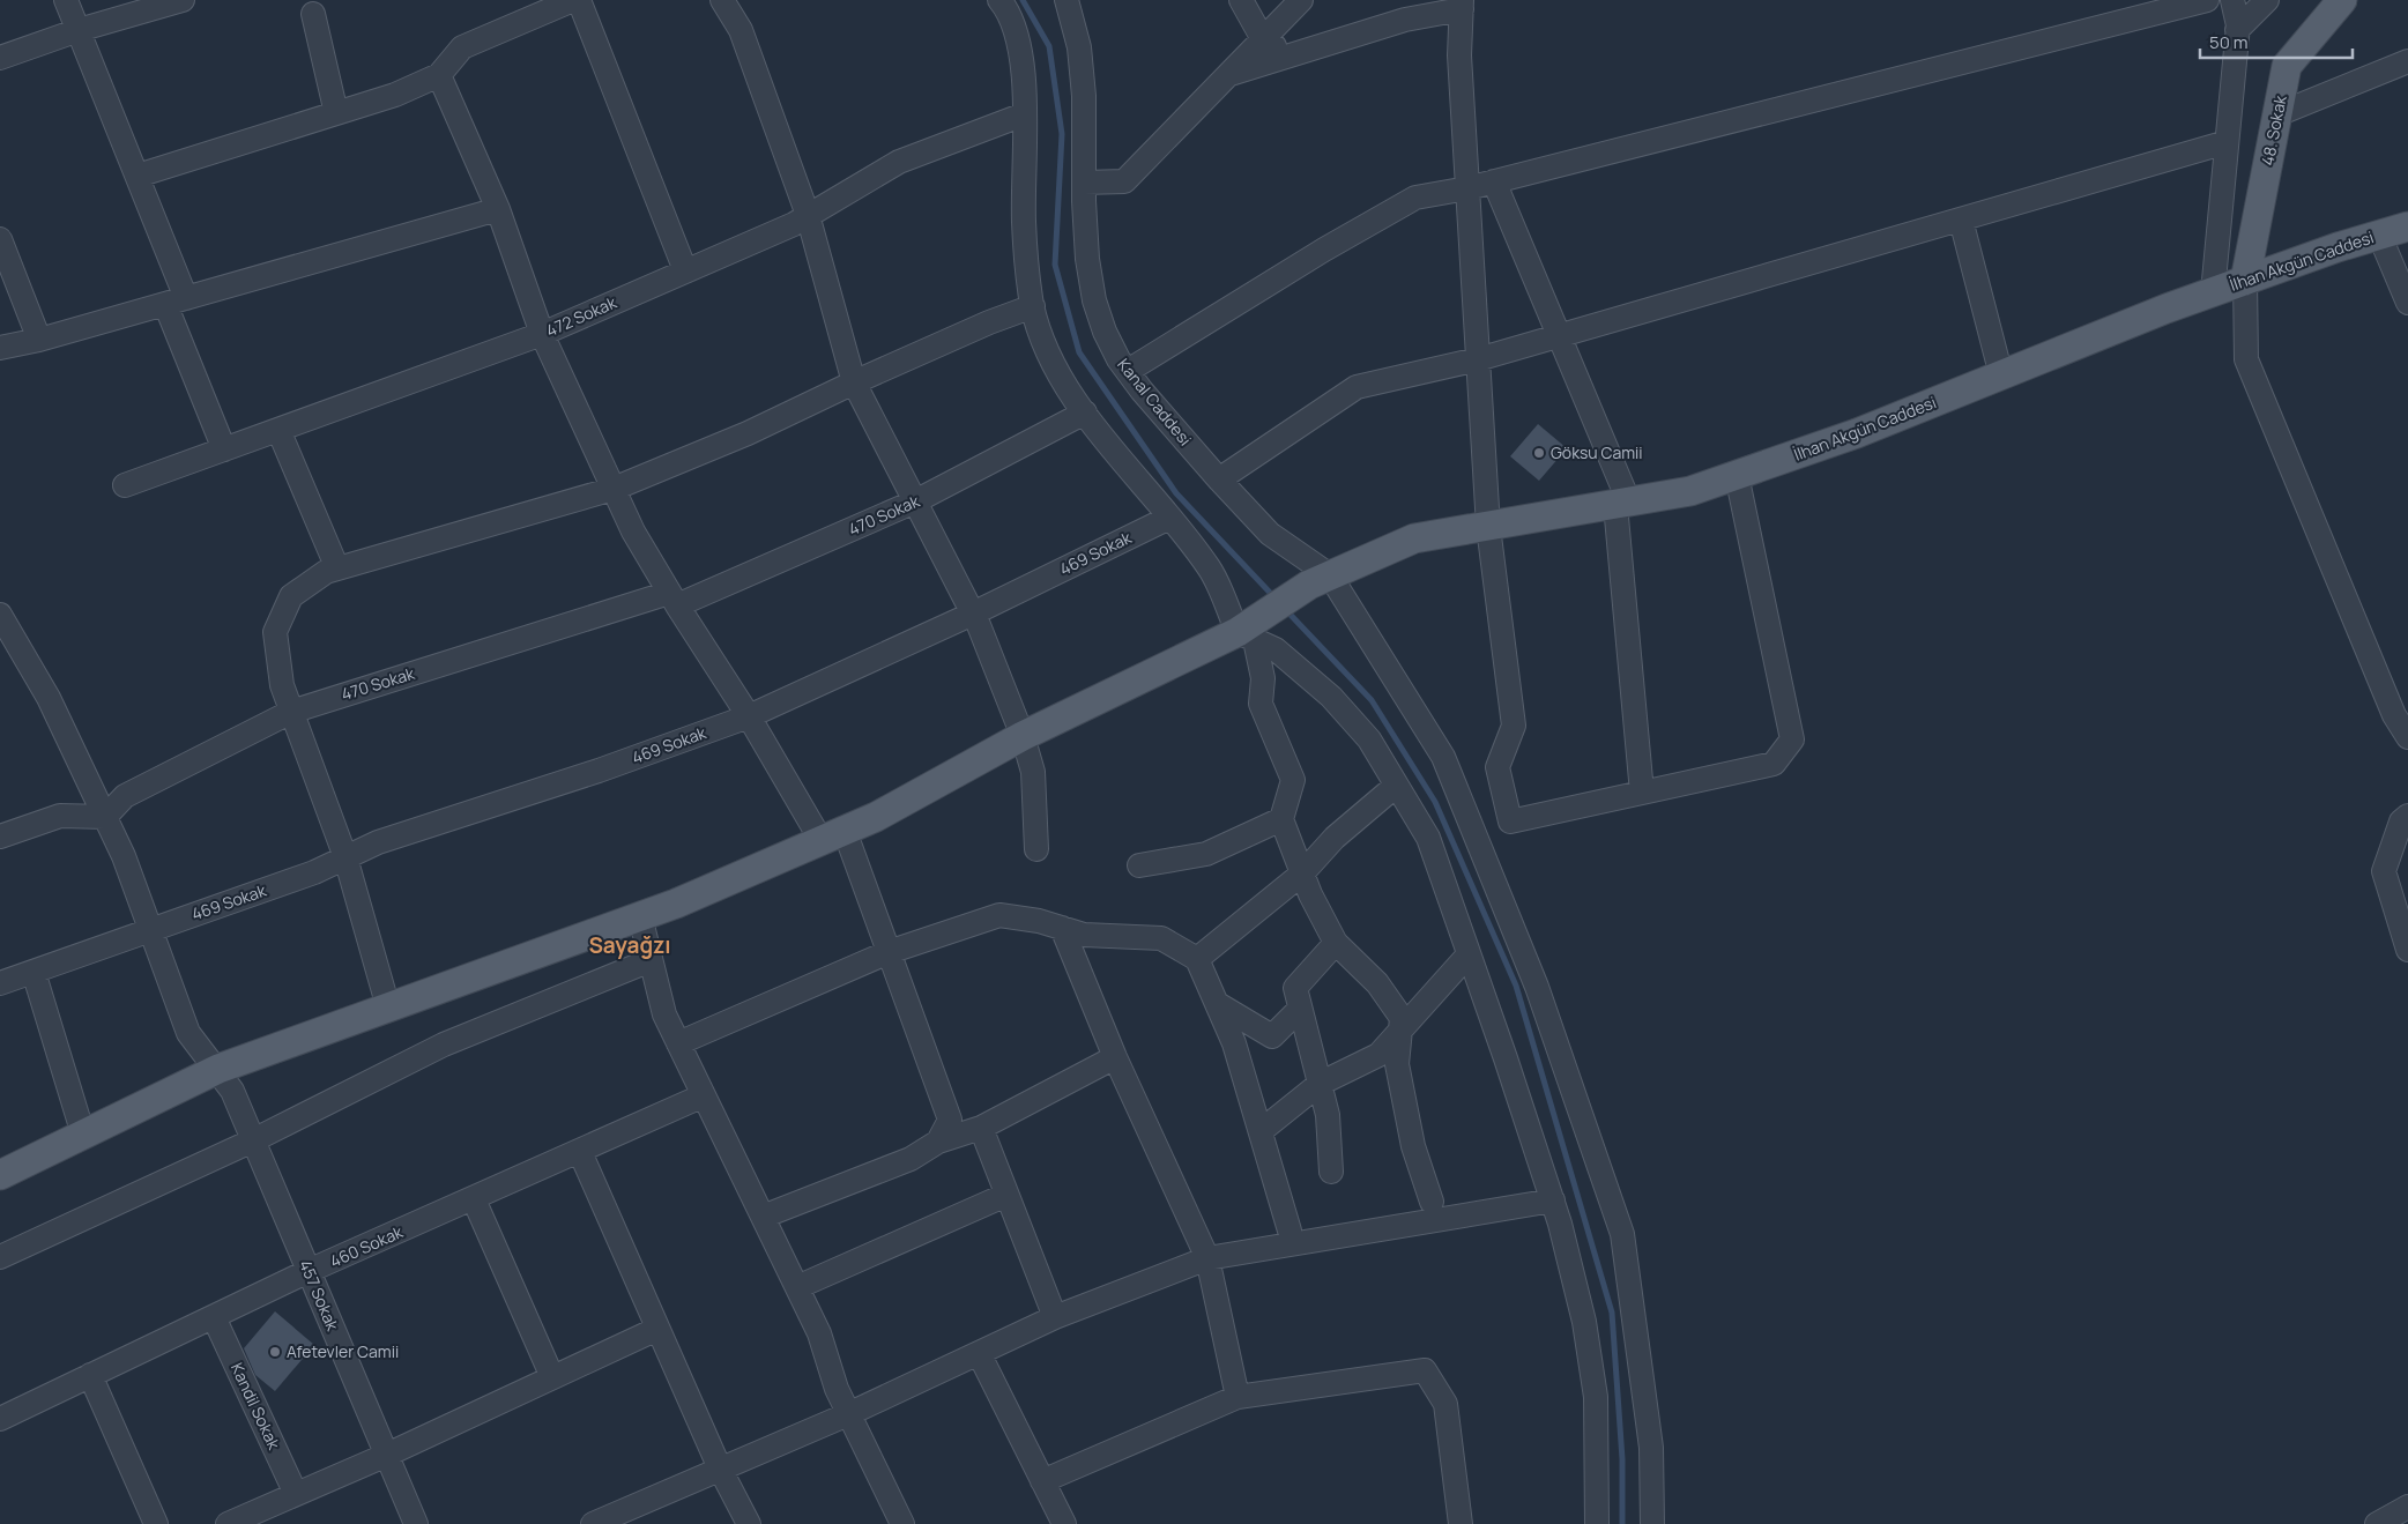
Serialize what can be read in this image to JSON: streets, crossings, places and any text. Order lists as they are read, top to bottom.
{
  "streets": {
    "main road": ["48. Sokak", "İlhan Akgün Caddesi"],
    "street": [
      "472 Sokak",
      "Kanal Caddesi",
      "470 Sokak",
      "469 Sokak",
      "460 Sokak",
      "457 Sokak",
      "Kandil Sokak"
    ]
  },
  "crossings": [
    ["48. Sokak", "İlhan Akgün Caddesi"],
    ["İlhan Akgün Caddesi", "Kanal Caddesi"],
    ["İlhan Akgün Caddesi", "457 Sokak"],
    ["470 Sokak", "457 Sokak"],
    ["469 Sokak", "457 Sokak"],
    ["460 Sokak", "457 Sokak"],
    ["460 Sokak", "Kandil Sokak"]
  ],
  "districts": ["Sayağzı"],
  "places": ["Göksu Camii", "Afetevler Camii"],
  "scale_bar": "50 m"
}
